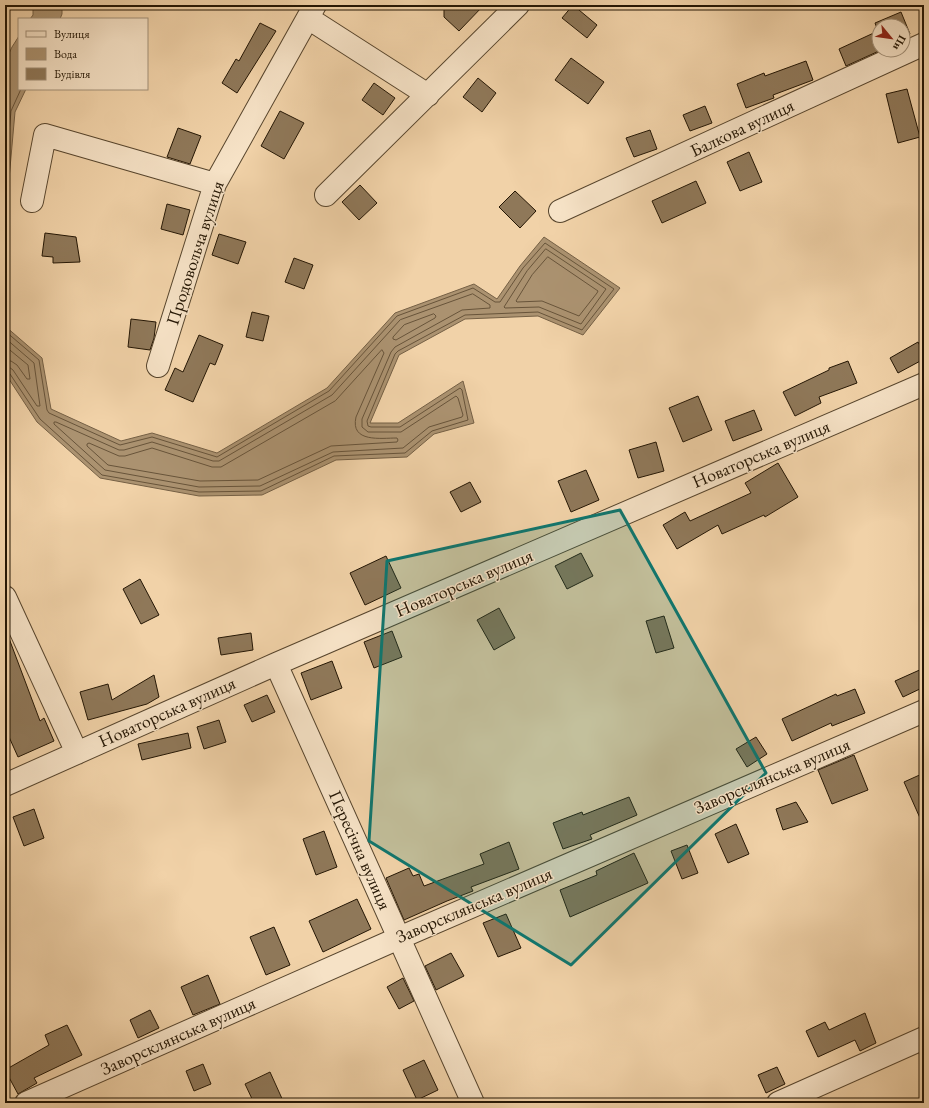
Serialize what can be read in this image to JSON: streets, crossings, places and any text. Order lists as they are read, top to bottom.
{
  "streets": {
    "street": [
      "Балкова вулиця",
      "Продовольча вулиця",
      "Новаторська вулиця",
      "Заворсклянська вулиця",
      "Пересічна вулиця"
    ]
  },
  "crossings": [
    ["Новаторська вулиця", "Пересічна вулиця"],
    ["Заворсклянська вулиця", "Пересічна вулиця"]
  ],
  "legend": ["Вулиця", "Вода", "Будівля"],
  "north": "bottom right"
}
